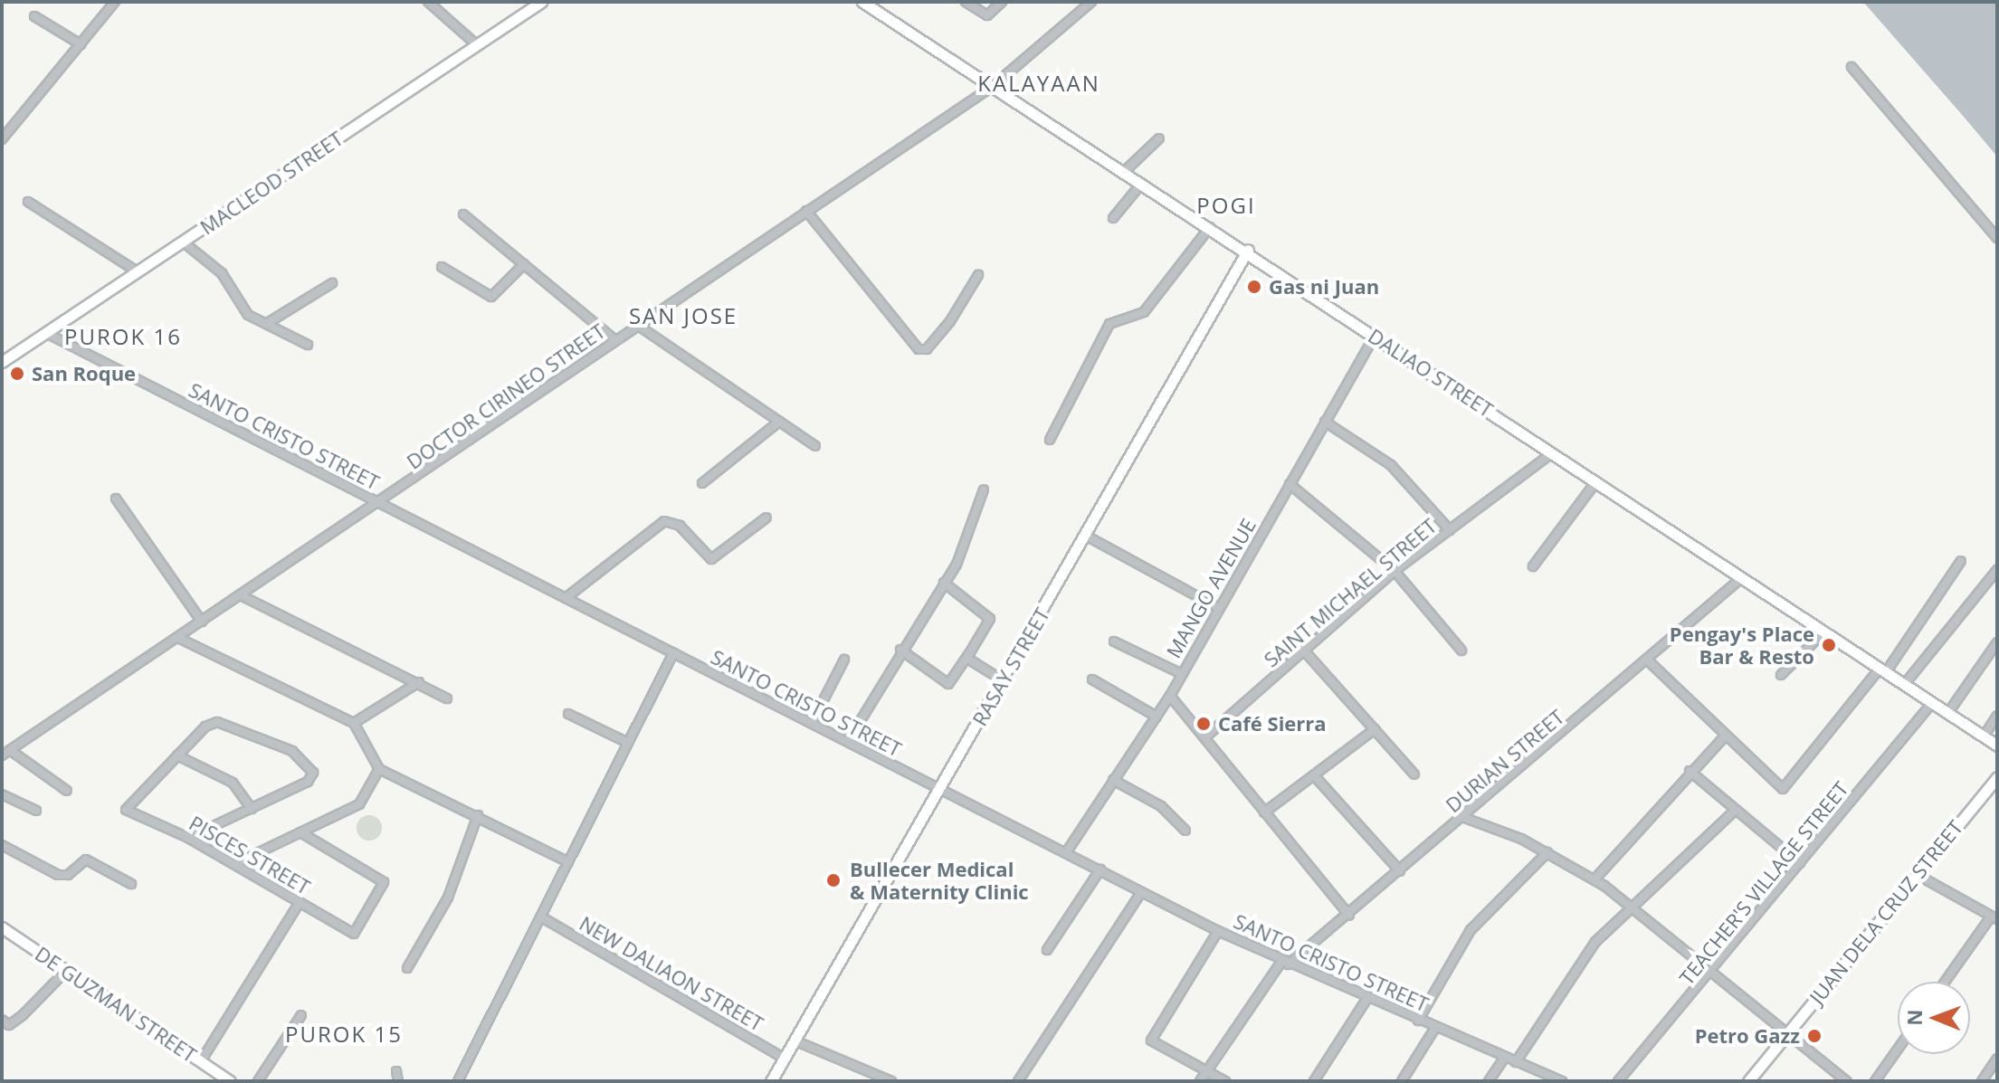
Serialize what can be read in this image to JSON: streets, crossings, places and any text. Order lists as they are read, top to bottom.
{
  "streets": {
    "street": [
      "MACLEOD STREET",
      "DALIAO STREET",
      "DOCTOR CIRINEO STREET",
      "SANTO CRISTO STREET",
      "MANGO AVENUE",
      "SAINT MICHAEL STREET",
      "RASAY STREET",
      "DURIAN STREET",
      "PISCES STREET",
      "TEACHER'S VILLAGE STREET",
      "JUAN DELA CRUZ STREET",
      "NEW DALIAON STREET",
      "DE GUZMAN STREET"
    ]
  },
  "crossings": [
    ["MACLEOD STREET", "SANTO CRISTO STREET"],
    ["DALIAO STREET", "DOCTOR CIRINEO STREET"],
    ["DALIAO STREET", "MANGO AVENUE"],
    ["DALIAO STREET", "SAINT MICHAEL STREET"],
    ["DALIAO STREET", "RASAY STREET"],
    ["DALIAO STREET", "DURIAN STREET"],
    ["DALIAO STREET", "TEACHER'S VILLAGE STREET"],
    ["DOCTOR CIRINEO STREET", "SANTO CRISTO STREET"],
    ["SANTO CRISTO STREET", "MANGO AVENUE"],
    ["SANTO CRISTO STREET", "RASAY STREET"],
    ["SANTO CRISTO STREET", "DURIAN STREET"],
    ["RASAY STREET", "NEW DALIAON STREET"]
  ],
  "districts": [
    "KALAYAAN",
    "POGI",
    "SAN JOSE",
    "PUROK 16",
    "PUROK 15"
  ],
  "places": [
    "Gas ni Juan",
    "San Roque",
    "Pengay's Place Bar & Resto",
    "Café Sierra",
    "Bullecer Medical & Maternity Clinic",
    "Petro Gazz"
  ],
  "north": "left"
}
